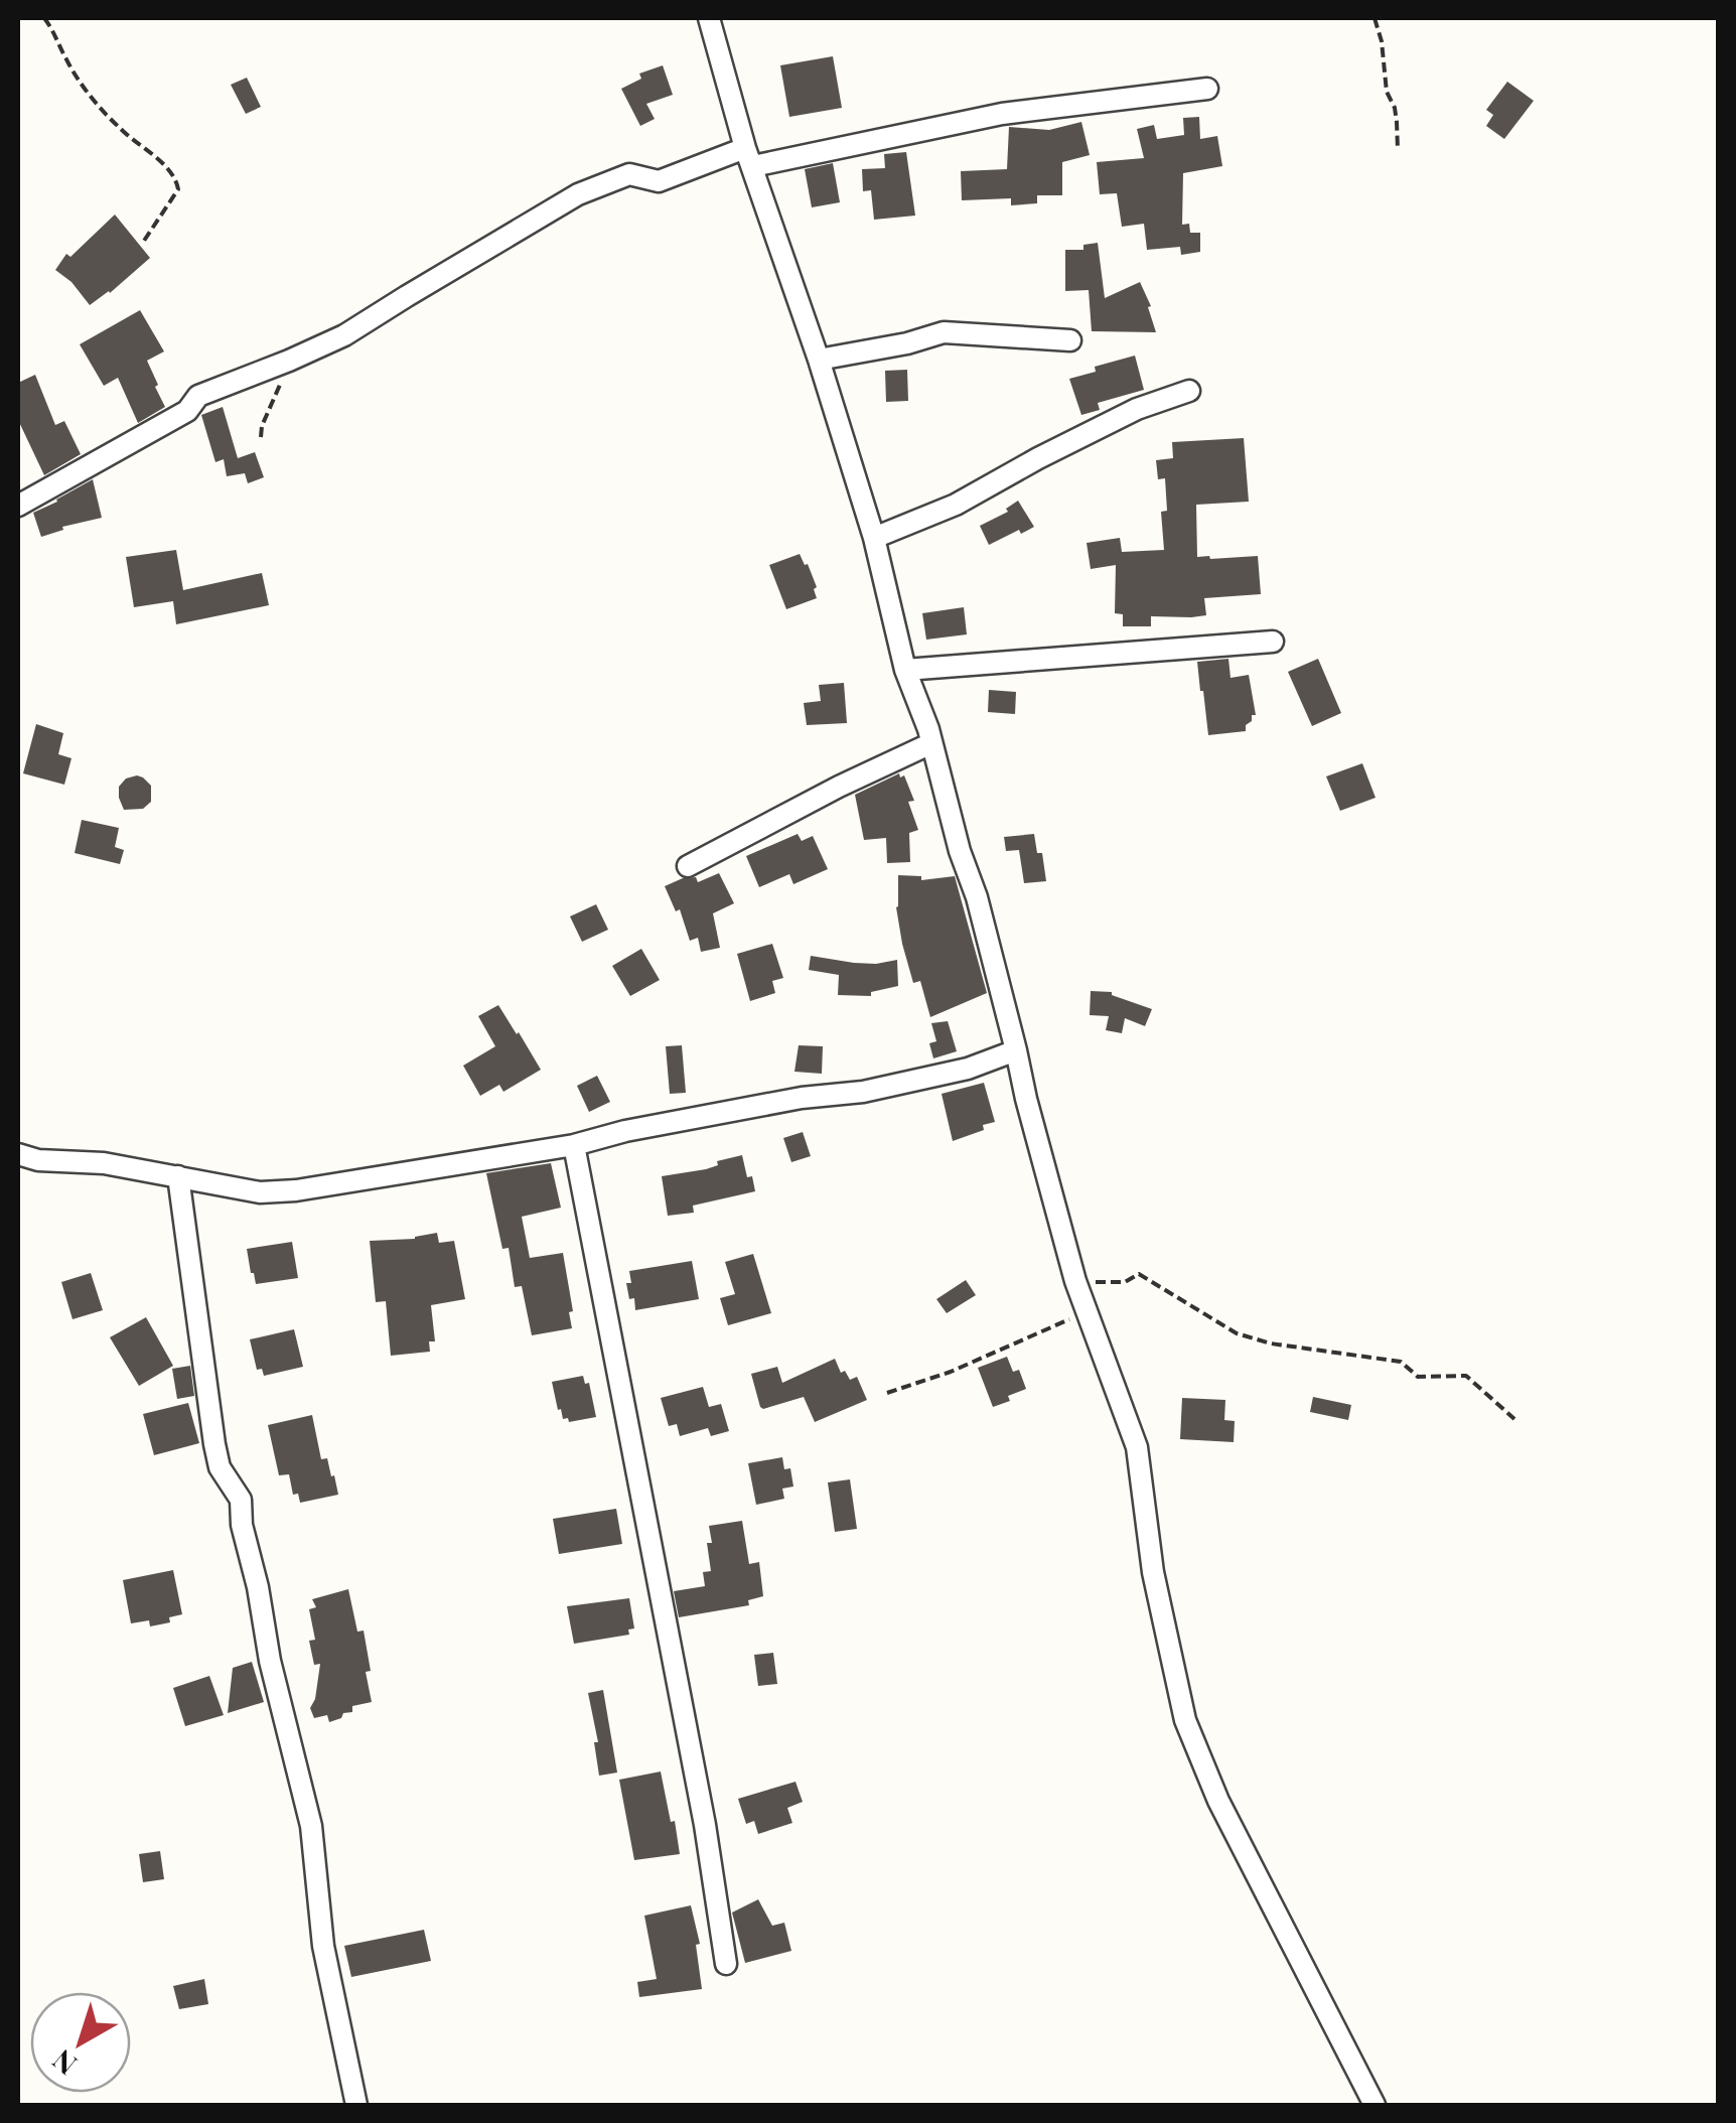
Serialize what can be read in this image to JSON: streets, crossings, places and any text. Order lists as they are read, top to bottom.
{
  "north": "bottom left"
}
